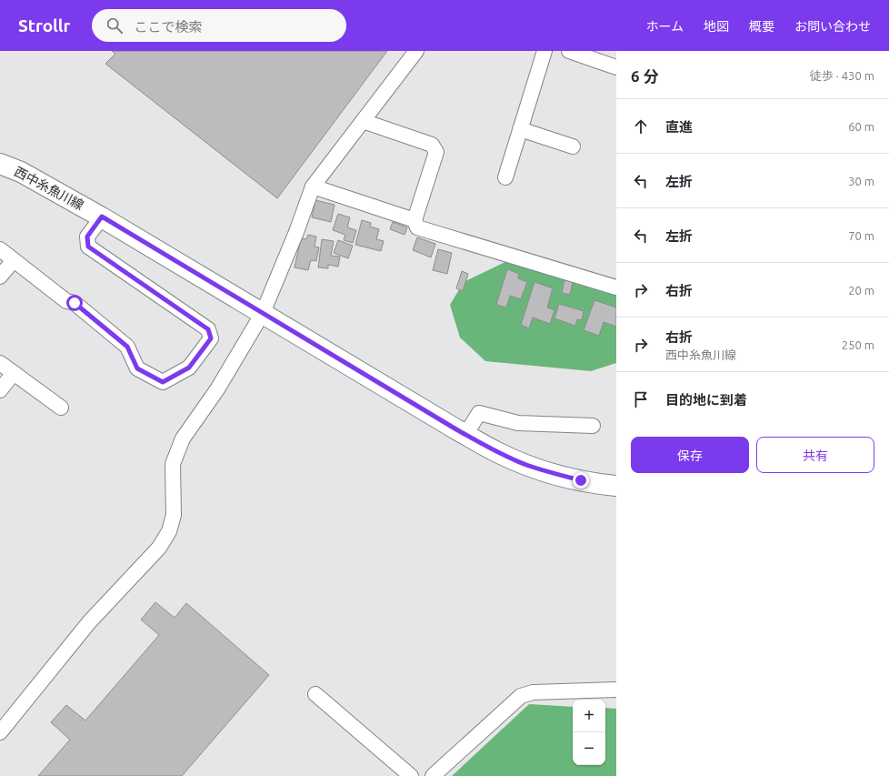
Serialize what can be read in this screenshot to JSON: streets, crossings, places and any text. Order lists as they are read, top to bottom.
{
  "streets": {
    "main road": ["西中糸魚川線"]
  },
  "page": {
    "header": "Strollr",
    "search": "ここで検索",
    "nav": [
      "ホーム",
      "地図",
      "概要",
      "お問い合わせ"
    ],
    "heading": ["6 分", "徒歩 · 430 m"],
    "list": [
      ["直進", "60 m"],
      ["左折", "30 m"],
      ["左折", "70 m"],
      ["右折", "20 m"],
      ["右折", "西中糸魚川線", "250 m"],
      "目的地に到着"
    ],
    "buttons": ["保存", "共有"],
    "map_buttons": ["+", "−"]
  }
}
